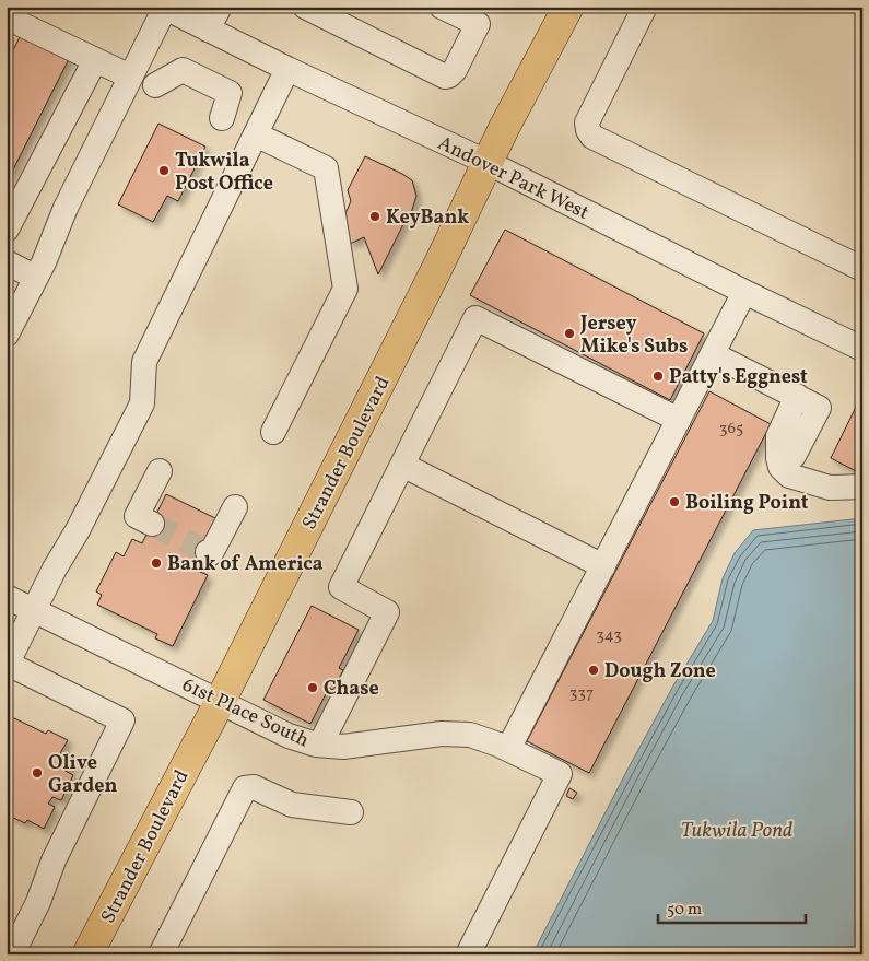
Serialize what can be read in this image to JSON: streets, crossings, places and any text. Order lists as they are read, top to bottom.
{
  "streets": {
    "main road": ["Strander Boulevard"],
    "street": ["Andover Park West", "61st Place South"]
  },
  "crossings": [
    ["Andover Park West", "Strander Boulevard"],
    ["Strander Boulevard", "61st Place South"]
  ],
  "water": ["Tukwila Pond"],
  "places": [
    "Tukwila Post Office",
    "KeyBank",
    "Jersey Mike's Subs",
    "Patty's Eggnest",
    "Boiling Point",
    "Bank of America",
    "Dough Zone",
    "Chase",
    "Olive Garden"
  ],
  "house_numbers": ["365", "343", "337"],
  "scale_bar": "50 m"
}
